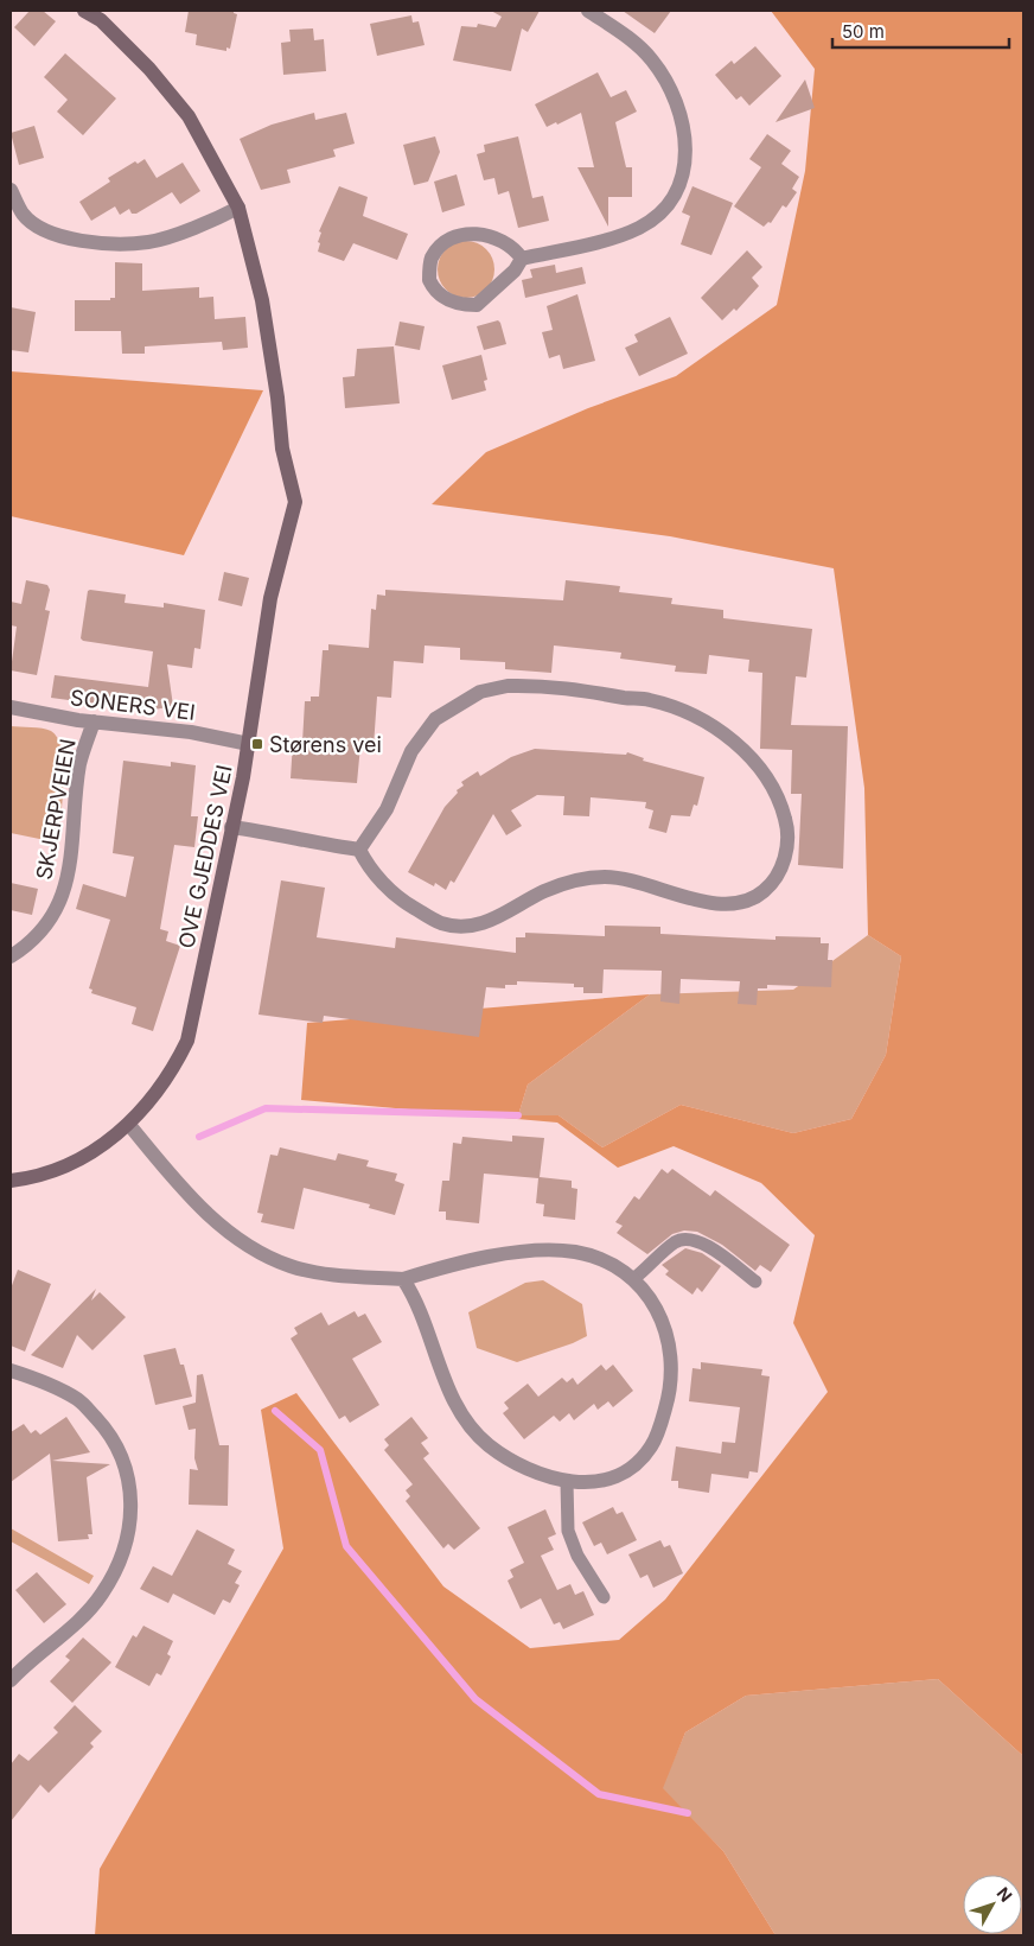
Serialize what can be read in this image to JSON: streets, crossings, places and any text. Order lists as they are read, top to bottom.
{
  "streets": {
    "street": ["SONERS VEI", "SKJERPVEIEN", "OVE GJEDDES VEI"]
  },
  "crossings": [
    ["SONERS VEI", "SKJERPVEIEN"],
    ["SONERS VEI", "OVE GJEDDES VEI"]
  ],
  "places": {
    "transit": ["Størens vei"]
  },
  "scale_bar": "50 m",
  "north": "top right"
}
